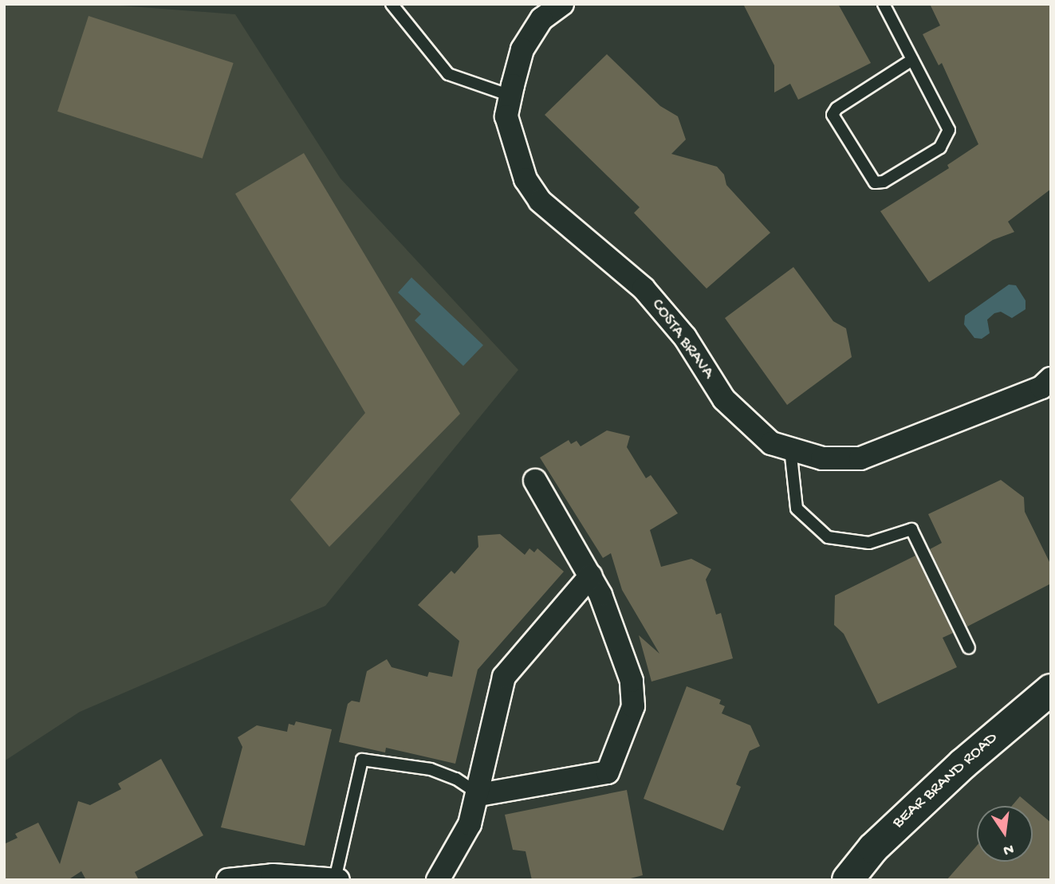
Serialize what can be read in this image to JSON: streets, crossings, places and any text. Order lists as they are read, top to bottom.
{
  "streets": {
    "street": ["COSTA BRAVA", "BEAR BRAND ROAD"]
  },
  "north": "bottom"
}
